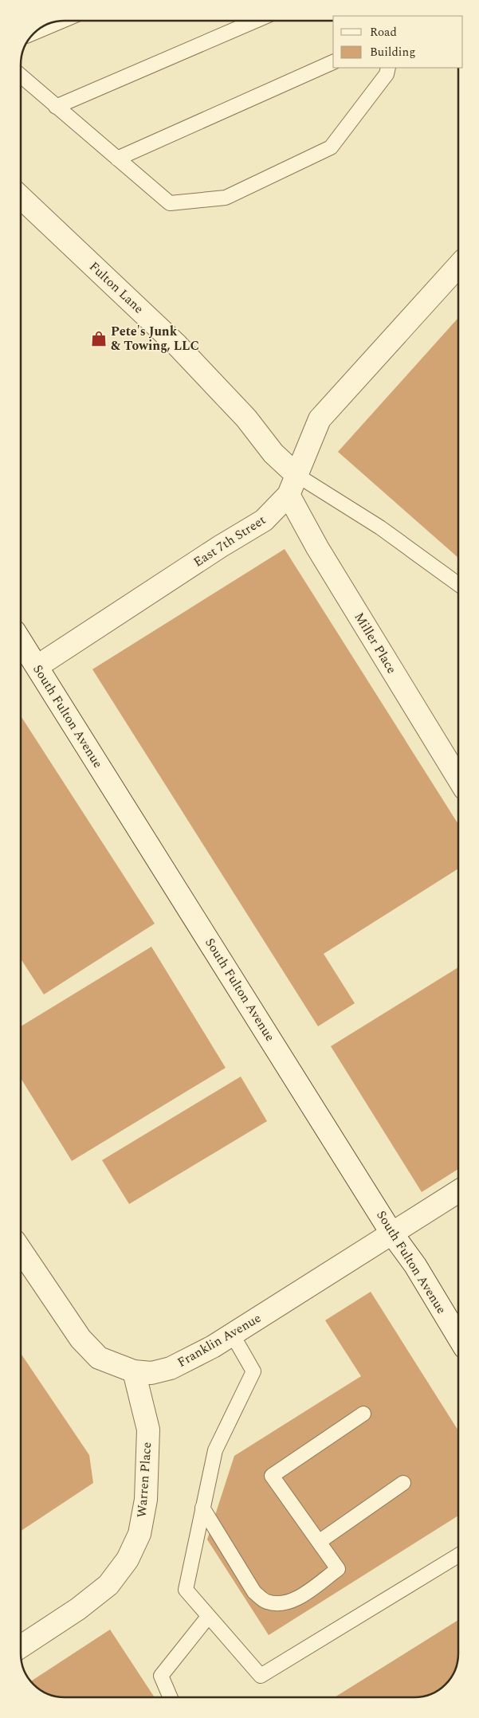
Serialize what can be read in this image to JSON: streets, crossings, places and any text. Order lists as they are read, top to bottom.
{
  "streets": {
    "street": [
      "Fulton Lane",
      "East 7th Street",
      "Miller Place",
      "South Fulton Avenue",
      "Franklin Avenue",
      "Warren Place"
    ]
  },
  "crossings": [
    ["Fulton Lane", "East 7th Street"],
    ["East 7th Street", "Miller Place"],
    ["East 7th Street", "South Fulton Avenue"],
    ["South Fulton Avenue", "Franklin Avenue"],
    ["Franklin Avenue", "Warren Place"]
  ],
  "places": {
    "shop": ["Pete's Junk & Towing, LLC"]
  },
  "legend": ["Road", "Building"]
}
